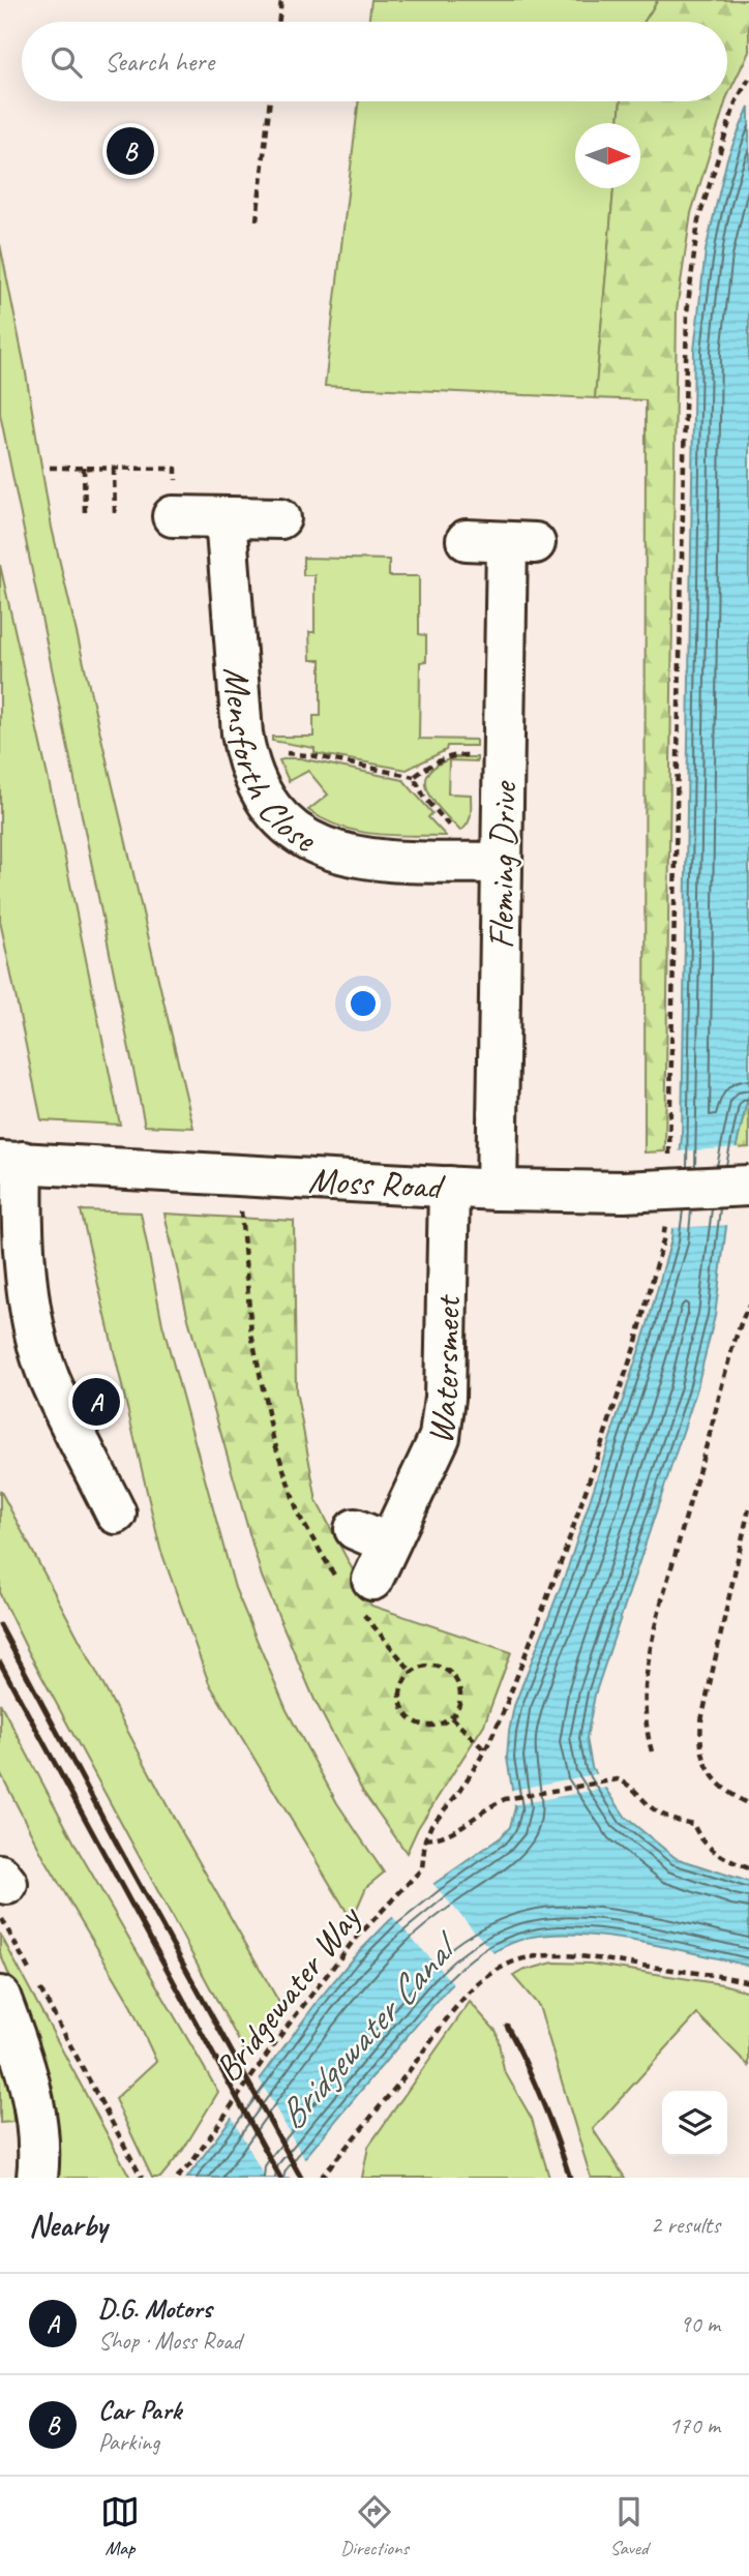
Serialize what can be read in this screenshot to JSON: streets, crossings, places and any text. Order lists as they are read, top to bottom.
{
  "streets": {
    "street": [
      "Mensforth Close",
      "Fleming Drive",
      "Moss Road",
      "Watersmeet"
    ],
    "path": ["Bridgewater Way"]
  },
  "crossings": [
    ["Mensforth Close", "Fleming Drive"],
    ["Fleming Drive", "Moss Road"],
    ["Moss Road", "Watersmeet"]
  ],
  "water": ["Bridgewater Canal"],
  "north": "right",
  "page": {
    "search": "Search here",
    "pins": ["B", "A"],
    "heading": ["Nearby", "2 results"],
    "list": [
      {
        "mark": "A",
        "name": "D.G. Motors",
        "note": "Shop · Moss Road",
        "value": "90 m"
      },
      {
        "mark": "B",
        "name": "Car Park",
        "note": "Parking",
        "value": "170 m"
      }
    ],
    "nav": ["Map", "Directions", "Saved"]
  }
}
